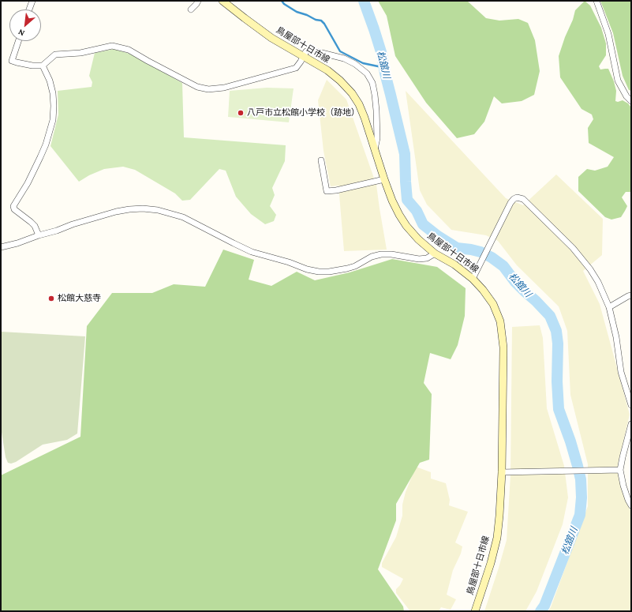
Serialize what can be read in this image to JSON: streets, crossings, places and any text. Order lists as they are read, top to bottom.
{
  "streets": {
    "main road": ["鳥屋部十日市線"]
  },
  "water": ["松舘川"],
  "places": ["八戸市立松館小学校（跡地）", "松館大慈寺"],
  "north": "bottom left"
}
